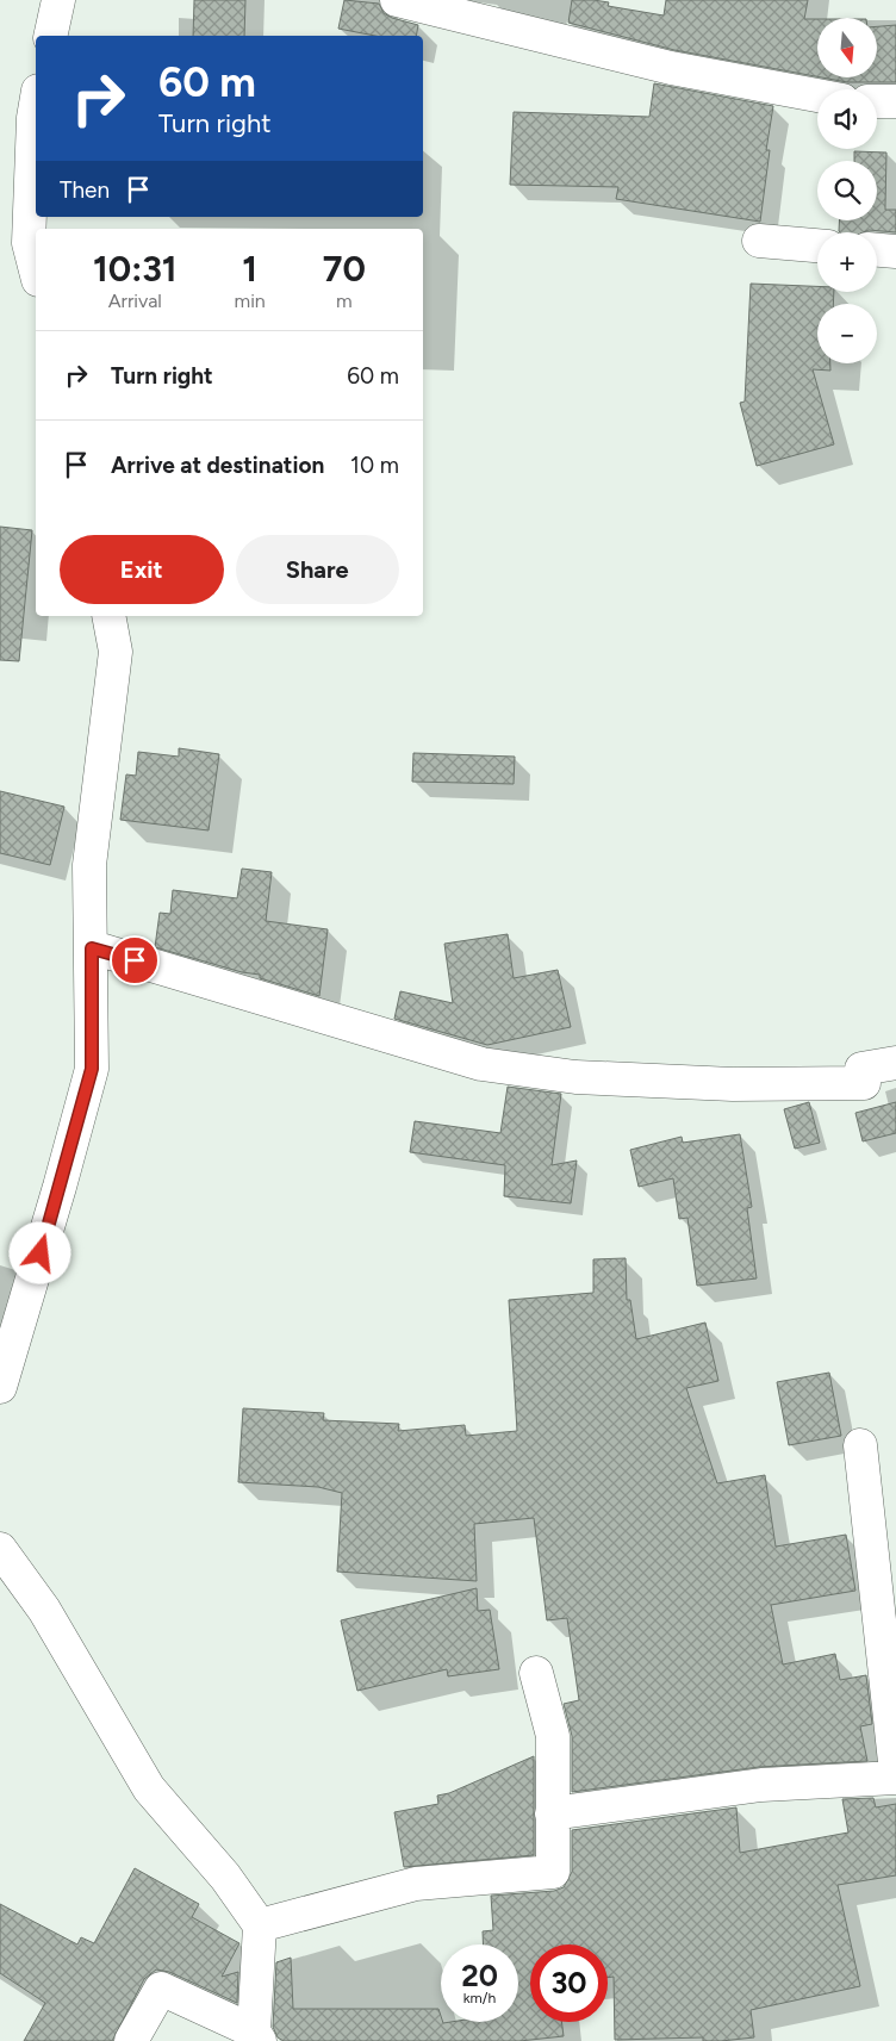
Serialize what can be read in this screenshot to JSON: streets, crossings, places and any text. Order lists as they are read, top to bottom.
{
  "north": "bottom",
  "page": {
    "map_buttons": ["+", "−"],
    "turn": ["60 m", "Turn right"],
    "then": "Then",
    "eta": [
      "10:31",
      "Arrival",
      "1",
      "min",
      "70",
      "m"
    ],
    "list": [
      {
        "name": "Turn right",
        "value": "60 m"
      },
      {
        "name": "Arrive at destination",
        "value": "10 m"
      }
    ],
    "buttons": ["Exit", "Share"],
    "speed": "20 km/h",
    "limit": "30"
  }
}
